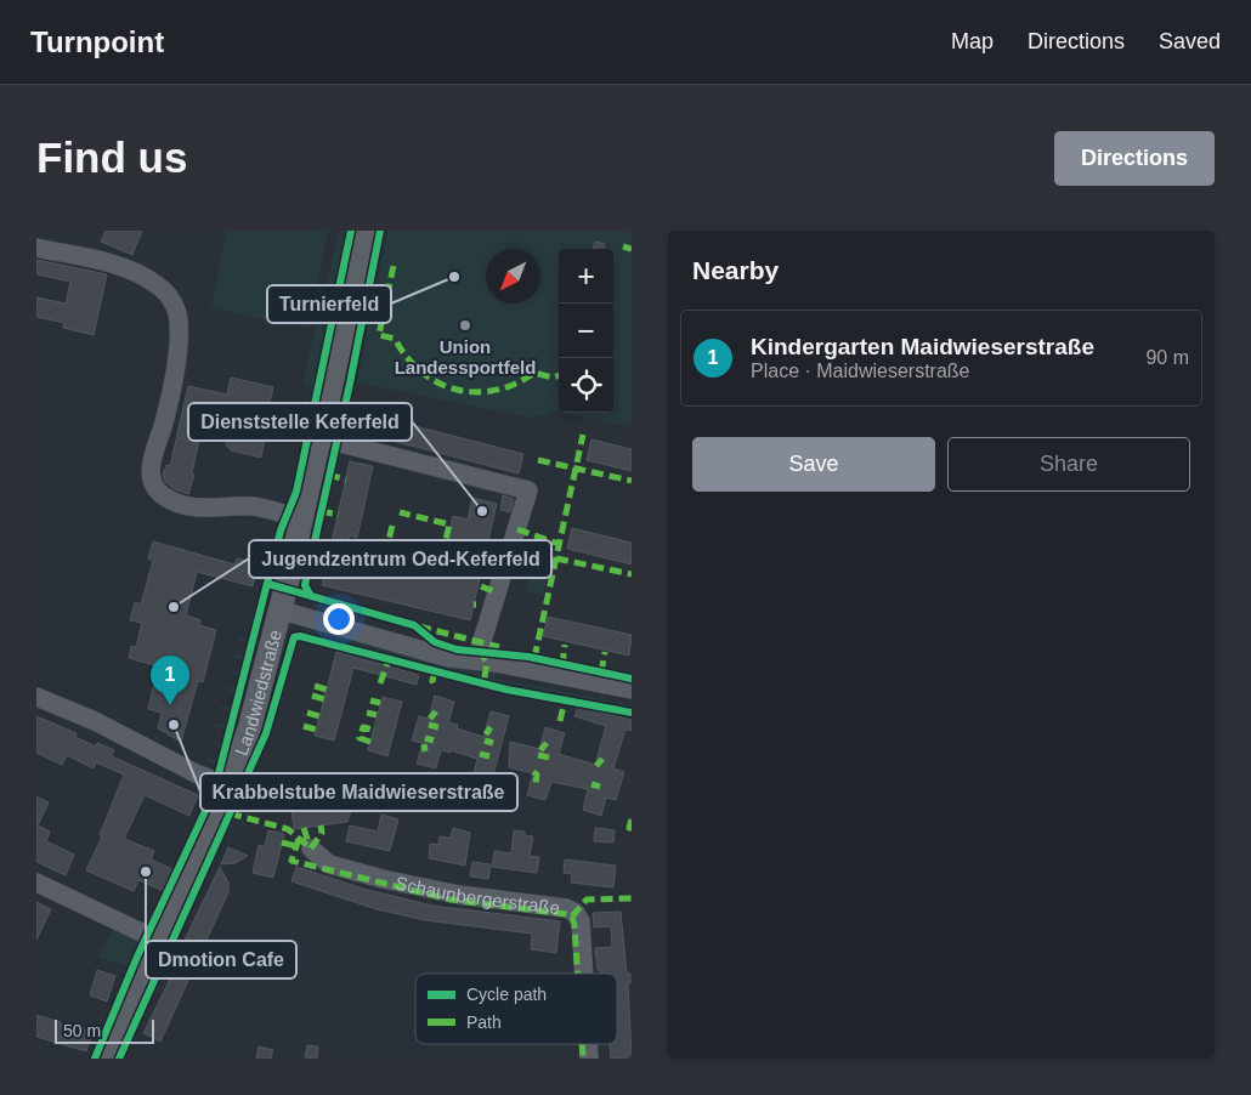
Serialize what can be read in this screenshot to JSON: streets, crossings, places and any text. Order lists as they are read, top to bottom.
{
  "streets": {
    "main road": ["Landwiedstraße"],
    "street": ["Schaunbergerstraße"]
  },
  "places": [
    "Turnierfeld",
    "Union Landessportfeld",
    "Dienststelle Keferfeld",
    "Jugendzentrum Oed-Keferfeld",
    "Krabbelstube Maidwieserstraße",
    "Dmotion Cafe"
  ],
  "legend": ["Cycle path", "Path"],
  "scale_bar": "50 m",
  "north": "bottom left",
  "page": {
    "header": "Turnpoint",
    "nav": ["Map", "Directions", "Saved"],
    "buttons": [
      "Directions",
      ["Save", "Share"]
    ],
    "title": "Find us",
    "heading": "Nearby",
    "map_buttons": ["+", "−"],
    "list": [
      {
        "mark": "1",
        "name": "Kindergarten Maidwieserstraße",
        "note": "Place · Maidwieserstraße",
        "value": "90 m"
      }
    ],
    "pins": "1",
    "scale": "50 m"
  }
}
